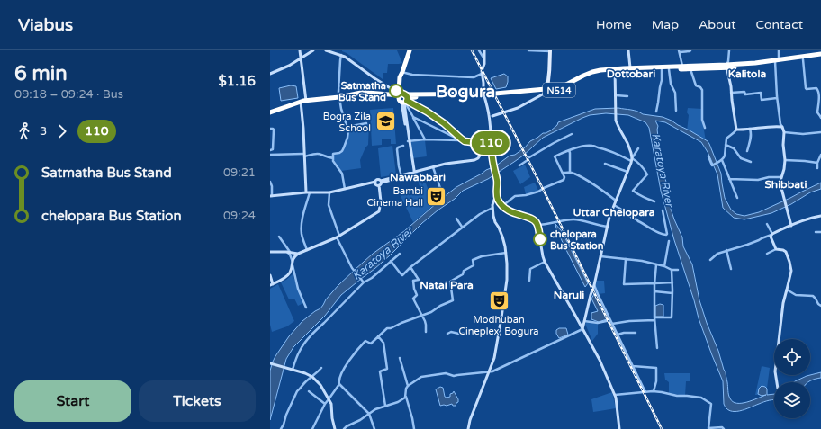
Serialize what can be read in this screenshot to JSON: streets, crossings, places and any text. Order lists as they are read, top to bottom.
{
  "streets": {
    "highway": ["N514"]
  },
  "districts": [
    "Dottobari",
    "Kalitola",
    "Bogura",
    "Nawabbari",
    "Shibbati",
    "Uttar Chelopara",
    "Natai Para",
    "Naruli"
  ],
  "water": ["Karatoya River"],
  "places": {
    "other": ["Satmatha Bus Stand", "chelopara Bus Station"],
    "school or university": ["Bogra Zila School"],
    "theatre": ["Bambi Cinema Hall", "Modhuban Cineplex, Bogura"]
  },
  "lines": ["bus line 110"],
  "page": {
    "header": "Viabus",
    "nav": [
      "Home",
      "Map",
      "About",
      "Contact"
    ],
    "heading": ["6 min", "09:18 – 09:24 · Bus", "$1.16"],
    "on_map": "110",
    "legs": ["3", "110"],
    "list": [
      {
        "name": "Satmatha Bus Stand",
        "value": "09:21"
      },
      {
        "name": "chelopara Bus Station",
        "value": "09:24"
      }
    ],
    "buttons": ["Start", "Tickets"]
  }
}
